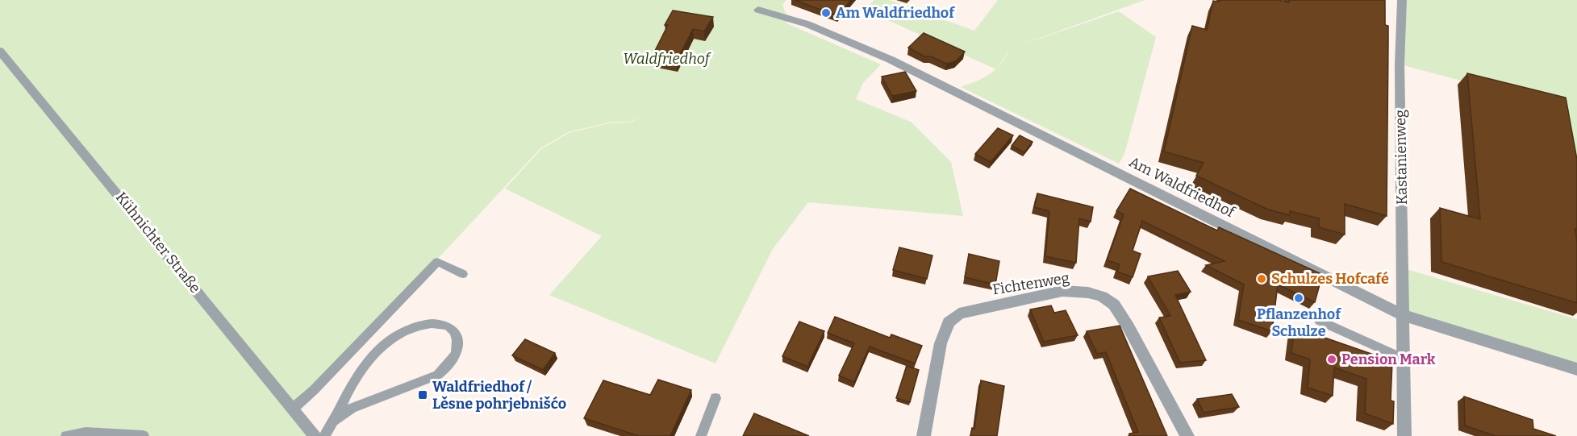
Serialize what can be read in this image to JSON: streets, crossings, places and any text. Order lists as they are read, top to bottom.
{
  "streets": {
    "street": [
      "Kastanienweg",
      "Am Waldfriedhof",
      "Kühnichter Straße",
      "Fichtenweg"
    ]
  },
  "crossings": [
    ["Kastanienweg", "Am Waldfriedhof"]
  ],
  "parks": ["Waldfriedhof"],
  "places": {
    "other": [
      "Am Waldfriedhof",
      "Schulzes Hofcafé",
      "Pflanzenhof Schulze",
      "Pension Mark"
    ],
    "transit": ["Waldfriedhof / Lěsne pohrjebnišćo"]
  }
}
